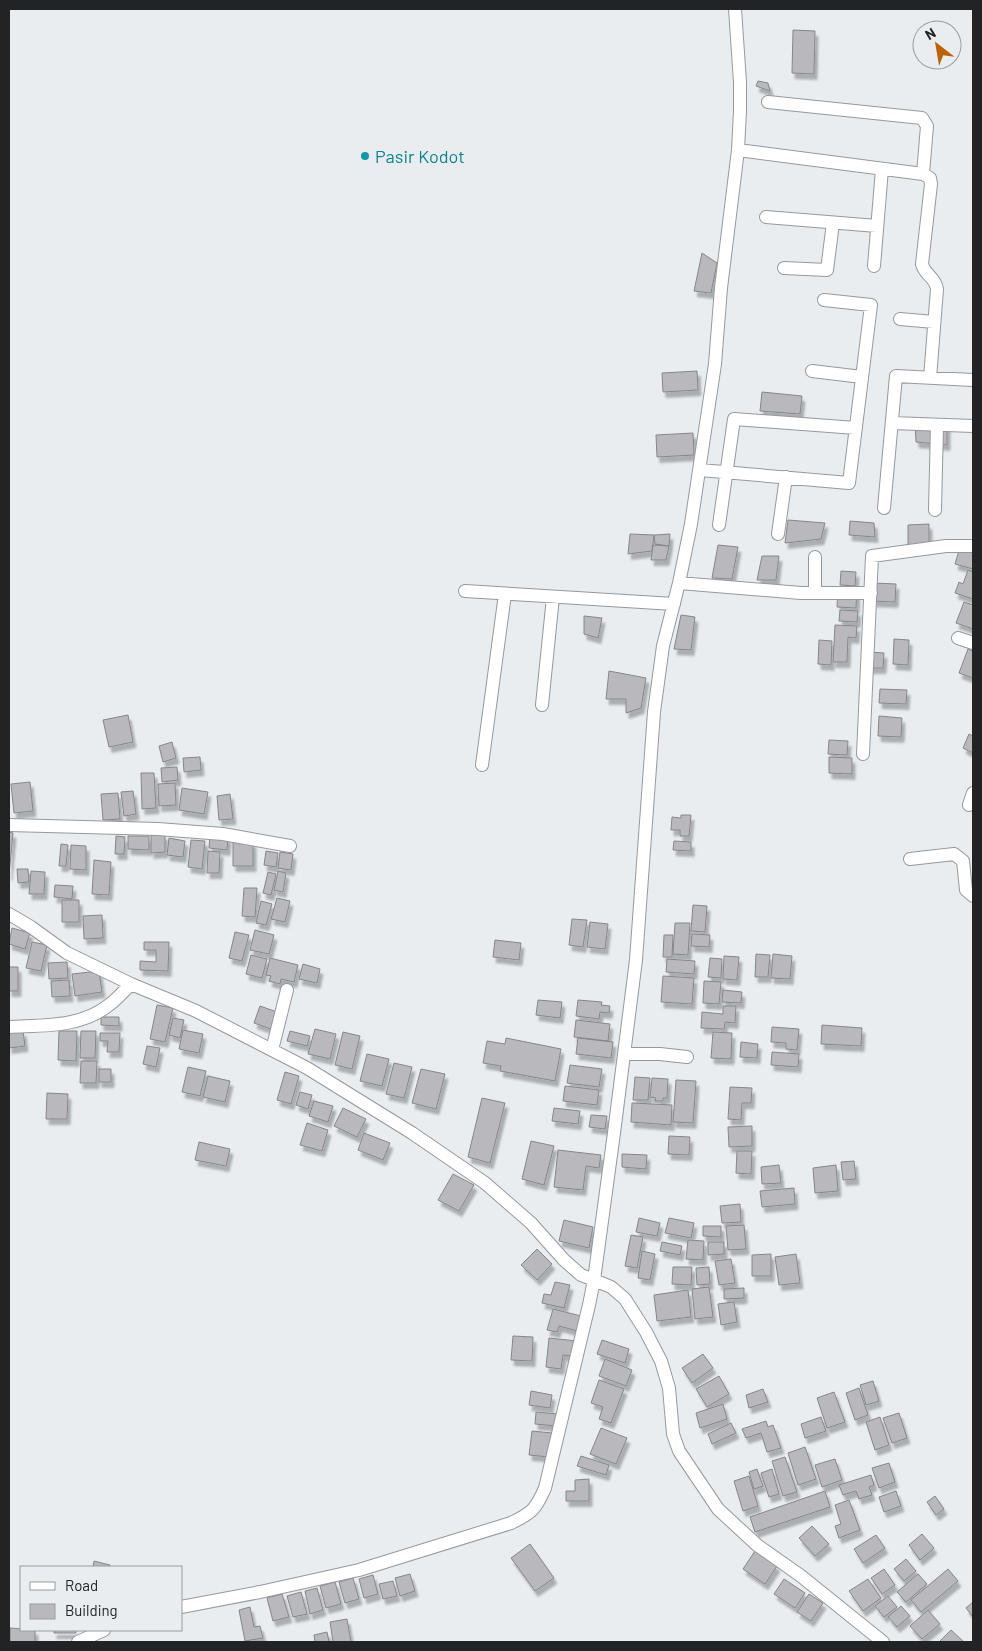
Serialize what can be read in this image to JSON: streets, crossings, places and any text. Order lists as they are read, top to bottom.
{
  "places": ["Pasir Kodot"],
  "legend": ["Road", "Building"],
  "north": "top left"
}
